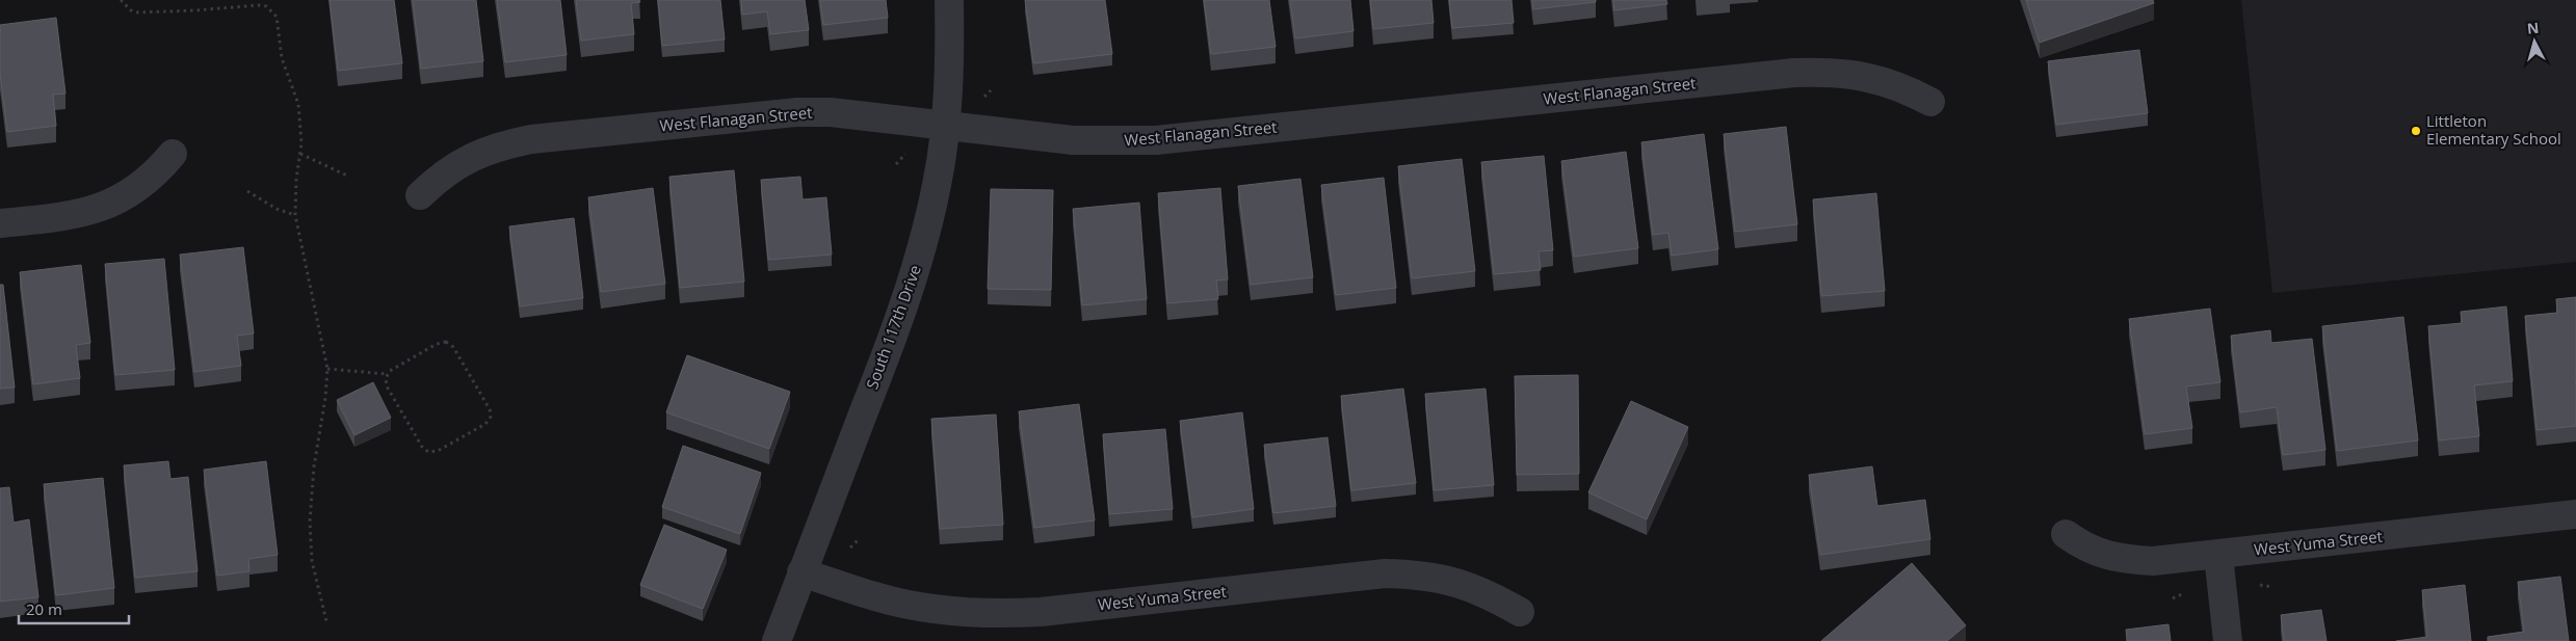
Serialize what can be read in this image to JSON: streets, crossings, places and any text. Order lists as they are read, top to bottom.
{
  "streets": {
    "street": ["West Flanagan Street", "South 117th Drive", "West Yuma Street"]
  },
  "crossings": [
    ["West Flanagan Street", "South 117th Drive"],
    ["South 117th Drive", "West Yuma Street"]
  ],
  "places": ["Littleton Elementary School"],
  "scale_bar": "20 m",
  "north": "top"
}
